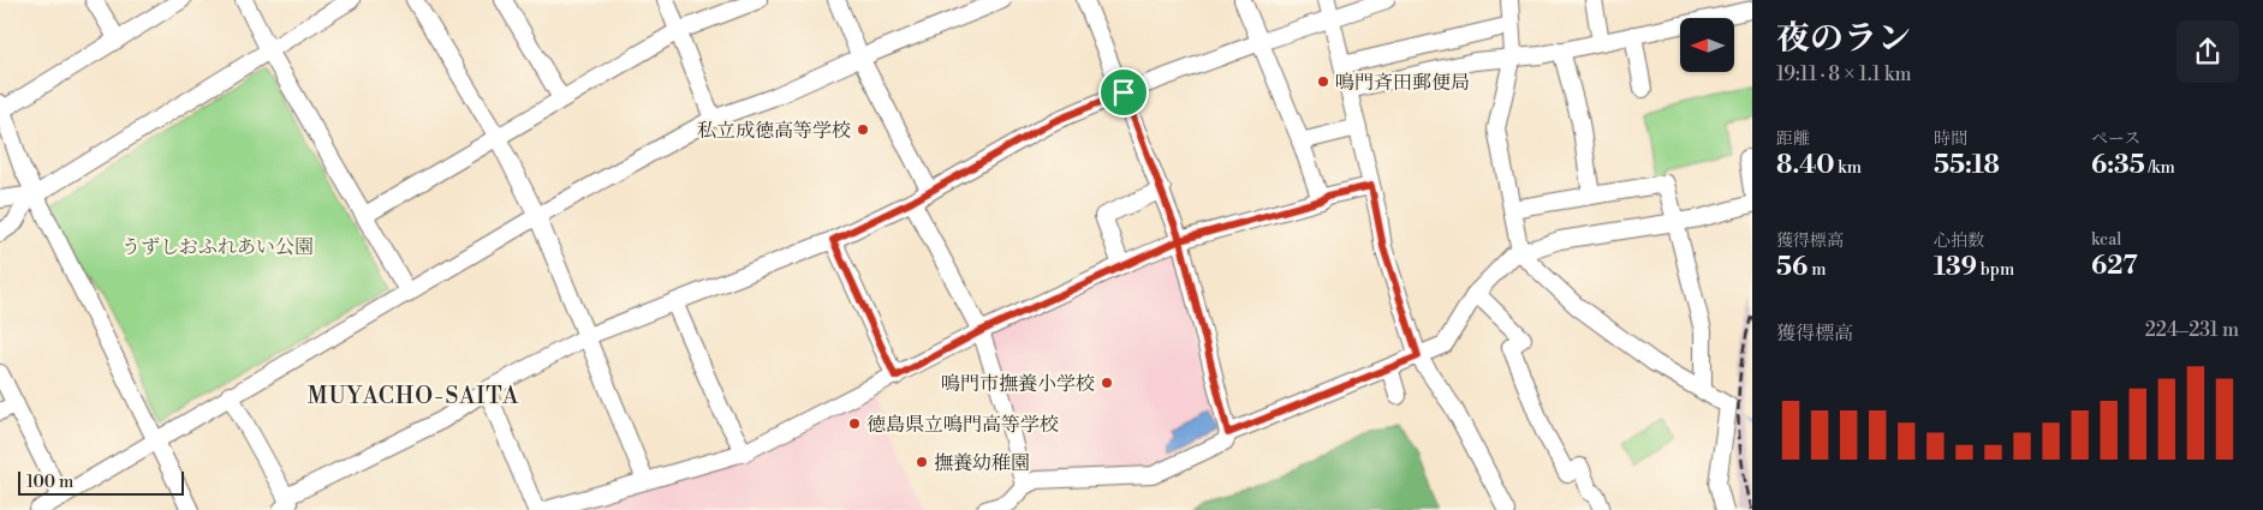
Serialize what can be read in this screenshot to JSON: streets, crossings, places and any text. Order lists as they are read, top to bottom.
{
  "districts": ["MUYACHO-SAITA"],
  "parks": ["うずしおふれあい公園"],
  "places": [
    "鳴門斉田郵便局",
    "私立成徳高等学校",
    "鳴門市撫養小学校",
    "徳島県立鳴門高等学校",
    "撫養幼稚園"
  ],
  "scale_bar": "100 m",
  "north": "left",
  "page": {
    "heading": ["夜のラン", "19:11 · 8 × 1.1 km"],
    "stats": [
      ["距離", "8.40 km"],
      ["時間", "55:18"],
      ["ペース", "6:35 /km"],
      ["獲得標高", "56 m"],
      ["心拍数", "139 bpm"],
      ["kcal", "627"]
    ],
    "chart": ["獲得標高", "224–231 m"],
    "scale": "100 m"
  }
}
